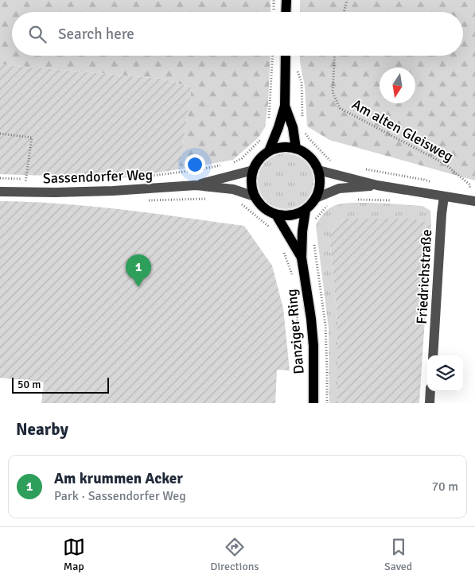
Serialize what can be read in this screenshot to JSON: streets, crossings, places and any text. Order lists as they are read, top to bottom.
{
  "streets": {
    "main road": ["Danziger Ring"],
    "street": ["Sassendorfer Weg", "Friedrichstraße"],
    "path": ["Am alten Gleisweg"]
  },
  "crossings": [
    ["Sassendorfer Weg", "Danziger Ring"]
  ],
  "scale_bar": "50 m",
  "north": "bottom",
  "page": {
    "search": "Search here",
    "pins": "1",
    "scale": "50 m",
    "heading": "Nearby",
    "list": [
      {
        "mark": "1",
        "name": "Am krummen Acker",
        "note": "Park · Sassendorfer Weg",
        "value": "70 m"
      }
    ],
    "nav": ["Map", "Directions", "Saved"]
  }
}
